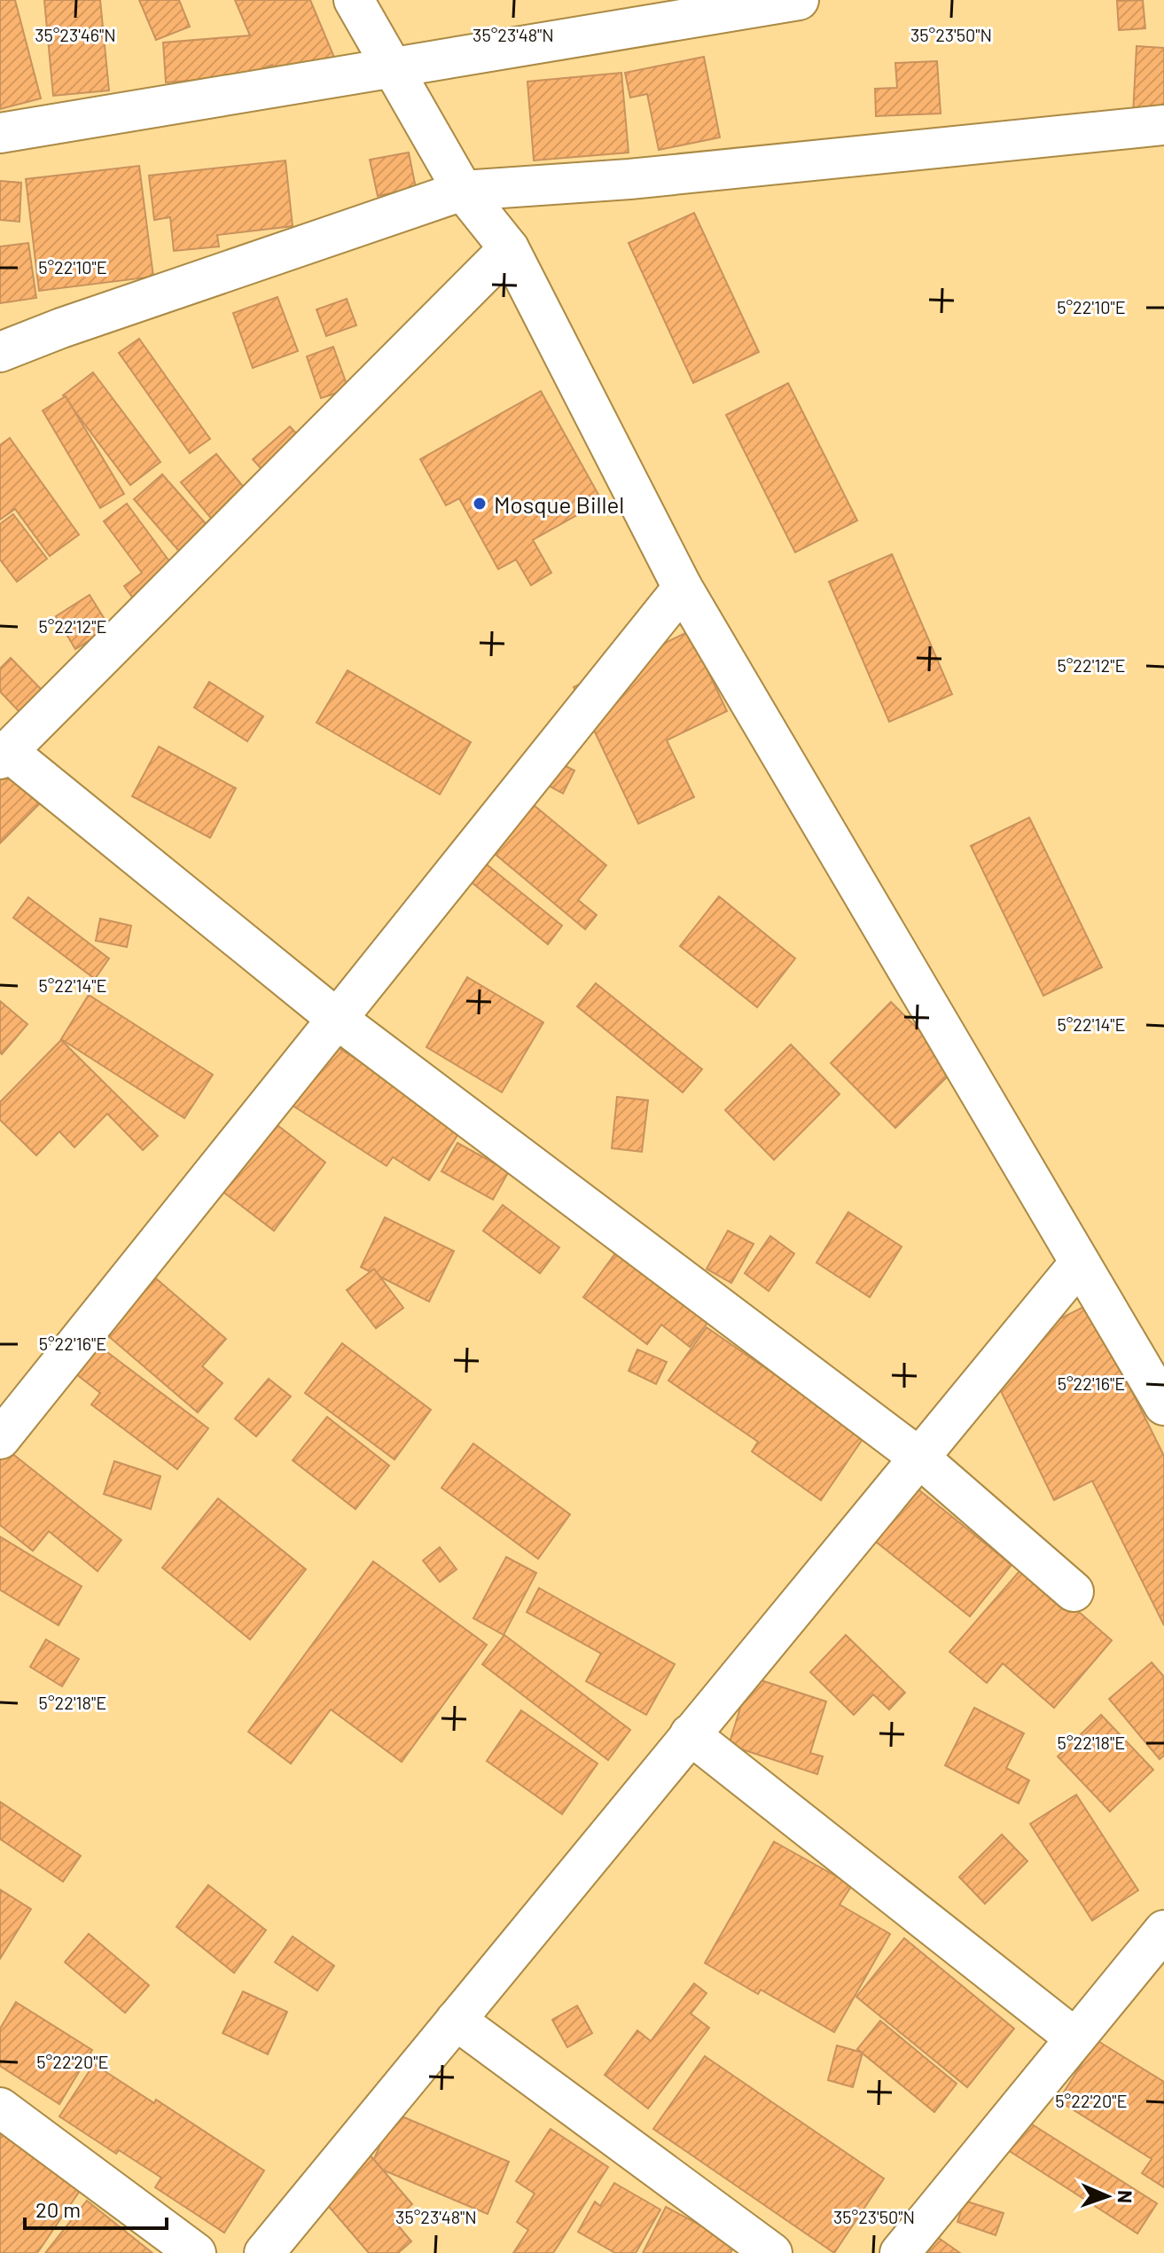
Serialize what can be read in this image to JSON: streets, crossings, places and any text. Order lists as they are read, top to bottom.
{
  "places": ["Mosque Billel"],
  "scale_bar": "20 m",
  "north": "right",
  "coordinates": [
    "35°23'46\"N",
    "35°23'48\"N",
    "35°23'50\"N",
    "5°22'10\"E",
    "5°22'12\"E",
    "5°22'14\"E",
    "5°22'16\"E",
    "5°22'18\"E",
    "5°22'20\"E"
  ]
}
